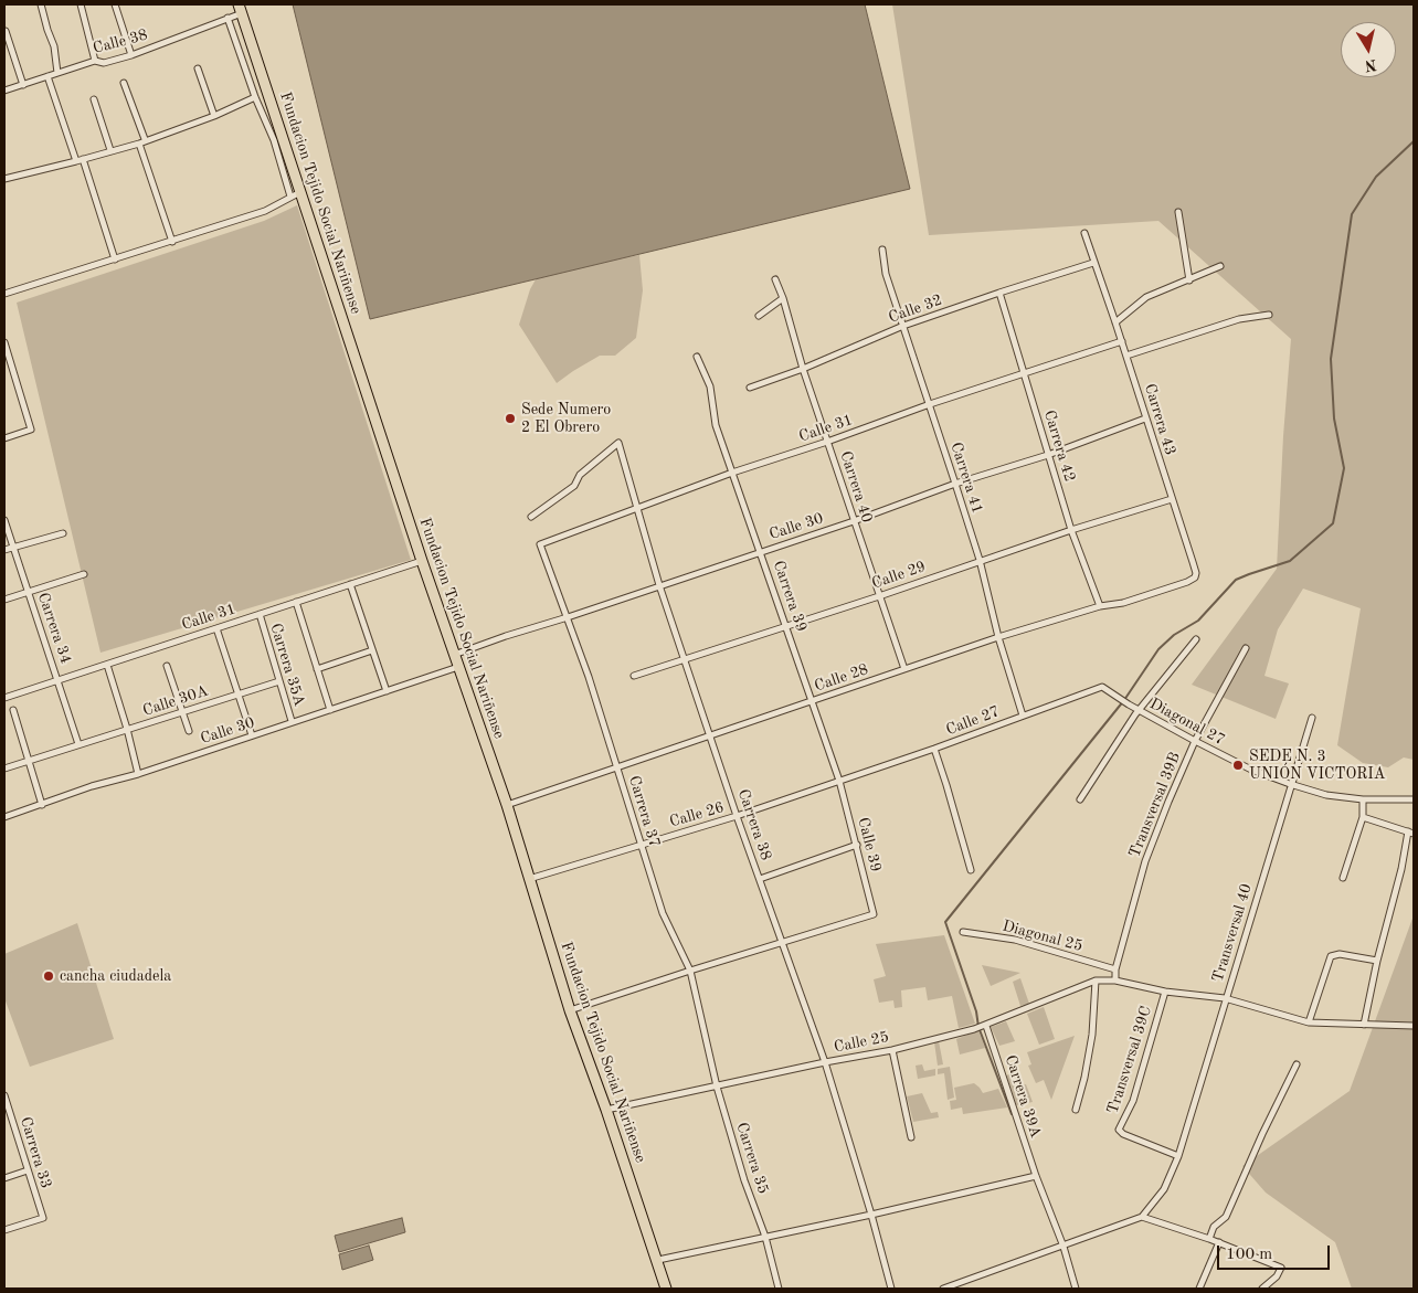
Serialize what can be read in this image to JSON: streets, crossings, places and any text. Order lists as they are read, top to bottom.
{
  "streets": {
    "main road": ["Fundacion Tejido Social Nariñense"],
    "street": [
      "Calle 38",
      "Calle 32",
      "Carrera 43",
      "Calle 31",
      "Carrera 42",
      "Carrera 41",
      "Carrera 40",
      "Calle 30",
      "Calle 29",
      "Carrera 39",
      "Carrera 34",
      "Carrera 35A",
      "Calle 28",
      "Calle 30A",
      "Calle 27",
      "Diagonal 27",
      "Transversal 39B",
      "Carrera 37",
      "Calle 26",
      "Carrera 38",
      "Calle 39",
      "Transversal 40",
      "Diagonal 25",
      "Calle 25",
      "Transversal 39C",
      "Carrera 39A",
      "Carrera 33",
      "Carrera 35"
    ]
  },
  "crossings": [
    ["Calle 38", "Fundacion Tejido Social Nariñense"],
    ["Fundacion Tejido Social Nariñense", "Calle 31"],
    ["Fundacion Tejido Social Nariñense", "Calle 30"],
    ["Fundacion Tejido Social Nariñense", "Calle 28"],
    ["Fundacion Tejido Social Nariñense", "Calle 26"],
    ["Fundacion Tejido Social Nariñense", "Calle 25"],
    ["Calle 32", "Carrera 43"],
    ["Calle 32", "Carrera 42"],
    ["Calle 32", "Carrera 41"],
    ["Calle 32", "Carrera 40"],
    ["Carrera 43", "Calle 31"],
    ["Carrera 43", "Calle 30"],
    ["Carrera 43", "Calle 29"],
    ["Carrera 43", "Calle 28"],
    ["Calle 31", "Carrera 42"],
    ["Calle 31", "Carrera 41"],
    ["Calle 31", "Carrera 40"],
    ["Calle 31", "Carrera 39"],
    ["Calle 31", "Carrera 34"],
    ["Calle 31", "Carrera 35A"],
    ["Calle 31", "Carrera 37"],
    ["Calle 31", "Carrera 38"],
    ["Carrera 42", "Calle 30"],
    ["Carrera 42", "Calle 29"],
    ["Carrera 42", "Calle 28"],
    ["Carrera 41", "Calle 30"],
    ["Carrera 41", "Calle 29"],
    ["Carrera 41", "Calle 28"],
    ["Carrera 41", "Calle 27"],
    ["Carrera 40", "Calle 30"],
    ["Carrera 40", "Calle 29"],
    ["Carrera 40", "Calle 28"],
    ["Calle 30", "Carrera 39"],
    ["Calle 30", "Carrera 35A"],
    ["Calle 30", "Carrera 37"],
    ["Calle 30", "Carrera 38"],
    ["Calle 29", "Carrera 39"],
    ["Calle 29", "Carrera 38"],
    ["Carrera 39", "Calle 28"],
    ["Carrera 39", "Calle 27"],
    ["Carrera 39", "Calle 26"],
    ["Carrera 39", "Calle 39"],
    ["Carrera 34", "Calle 30A"],
    ["Carrera 35A", "Calle 30A"],
    ["Calle 28", "Carrera 37"],
    ["Calle 28", "Carrera 38"],
    ["Calle 27", "Diagonal 27"],
    ["Calle 27", "Calle 26"],
    ["Calle 27", "Calle 39"],
    ["Diagonal 27", "Transversal 39B"],
    ["Diagonal 27", "Transversal 40"],
    ["Transversal 39B", "Diagonal 25"],
    ["Transversal 39B", "Calle 25"],
    ["Carrera 37", "Calle 26"],
    ["Carrera 37", "Calle 25"],
    ["Carrera 37", "Carrera 35"],
    ["Calle 26", "Carrera 38"],
    ["Calle 26", "Calle 39"],
    ["Carrera 38", "Calle 39"],
    ["Carrera 38", "Calle 25"],
    ["Transversal 40", "Transversal 39C"],
    ["Calle 25", "Carrera 39A"],
    ["Calle 25", "Carrera 35"]
  ],
  "places": ["Sede Numero 2 El Obrero", "SEDE N. 3 UNIÓN VICTORIA", "cancha ciudadela"],
  "scale_bar": "100 m",
  "north": "bottom"
}
